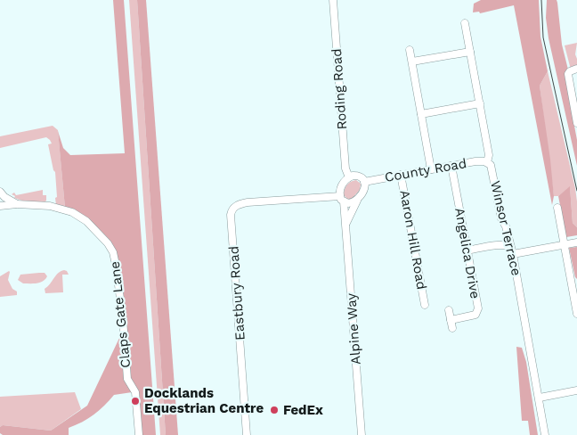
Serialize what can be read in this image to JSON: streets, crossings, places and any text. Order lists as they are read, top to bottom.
{
  "streets": {
    "street": [
      "Roding Road",
      "County Road",
      "Winsor Terrace",
      "Aaron Hill Road",
      "Angelica Drive",
      "Eastbury Road",
      "Claps Gate Lane",
      "Alpine Way"
    ]
  },
  "crossings": [
    ["Roding Road", "County Road"],
    ["Roding Road", "Eastbury Road"],
    ["Roding Road", "Alpine Way"],
    ["County Road", "Winsor Terrace"],
    ["County Road", "Aaron Hill Road"],
    ["County Road", "Angelica Drive"],
    ["County Road", "Eastbury Road"],
    ["County Road", "Alpine Way"],
    ["Eastbury Road", "Alpine Way"]
  ],
  "places": ["Docklands Equestrian Centre", "FedEx"]
}
